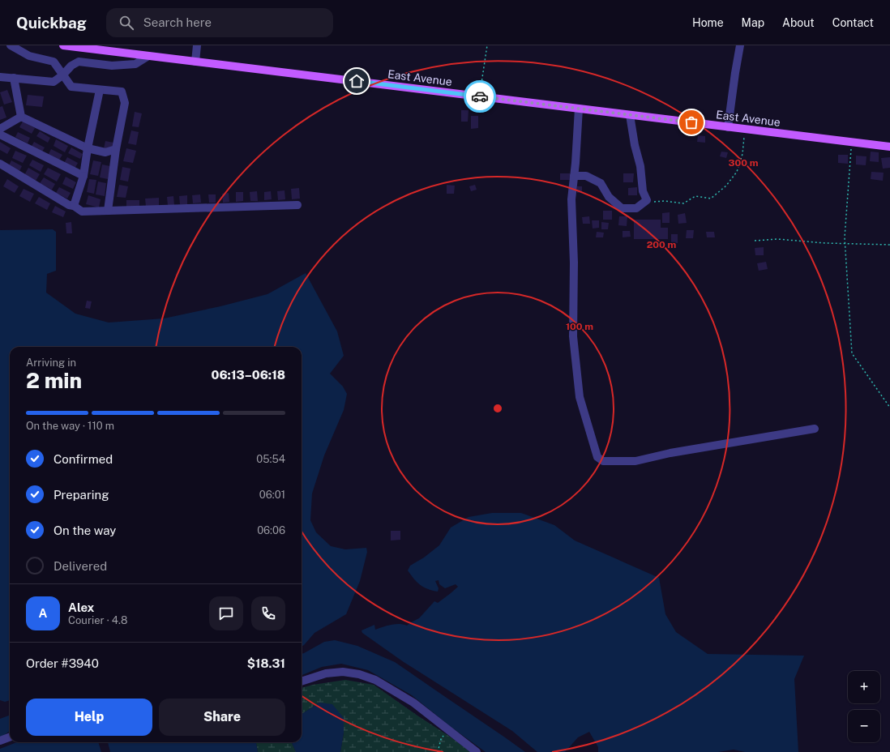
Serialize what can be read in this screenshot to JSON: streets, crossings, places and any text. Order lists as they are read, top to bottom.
{
  "streets": {
    "main road": ["East Avenue"]
  },
  "page": {
    "header": "Quickbag",
    "search": "Search here",
    "nav": [
      "Home",
      "Map",
      "About",
      "Contact"
    ],
    "heading": ["2 min", "Arriving in", "06:13–06:18"],
    "panel": [
      "Alex",
      "Courier · 4.8",
      "Order #3940",
      "$18.31"
    ],
    "bar": "On the way · 110 m",
    "list": [
      ["Confirmed", "05:54"],
      ["Preparing", "06:01"],
      ["On the way", "06:06"],
      "Delivered"
    ],
    "round": "A",
    "map_buttons": ["+", "−"],
    "buttons": ["Help", "Share"]
  },
  "rings": ["300 m", "200 m", "100 m"]
}
